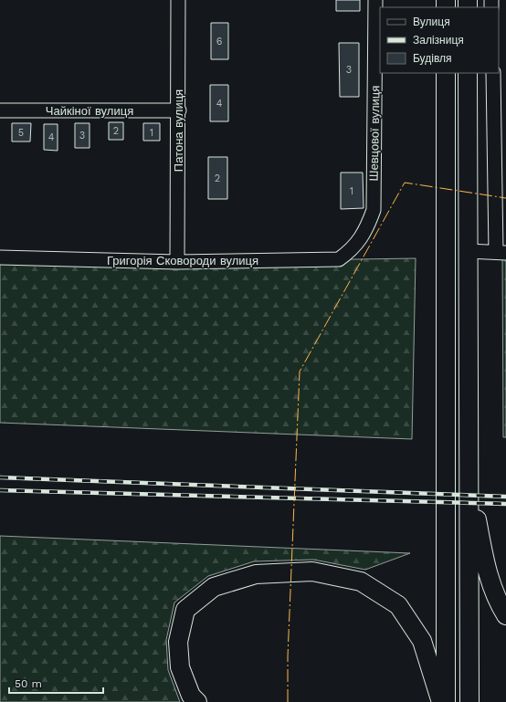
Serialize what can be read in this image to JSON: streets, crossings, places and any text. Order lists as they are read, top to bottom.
{
  "streets": {
    "street": [
      "Чайкіної вулиця",
      "Патона вулиця",
      "Шевцової вулиця",
      "Григорія Сковороди вулиця"
    ]
  },
  "crossings": [
    ["Чайкіної вулиця", "Патона вулиця"],
    ["Патона вулиця", "Григорія Сковороди вулиця"],
    ["Шевцової вулиця", "Григорія Сковороди вулиця"]
  ],
  "house_numbers": [
    "6",
    "3",
    "4",
    "2",
    "5",
    "1",
    "3",
    "4",
    "2",
    "1"
  ],
  "legend": ["Вулиця", "Залізниця", "Будівля"],
  "scale_bar": "50 m"
}
